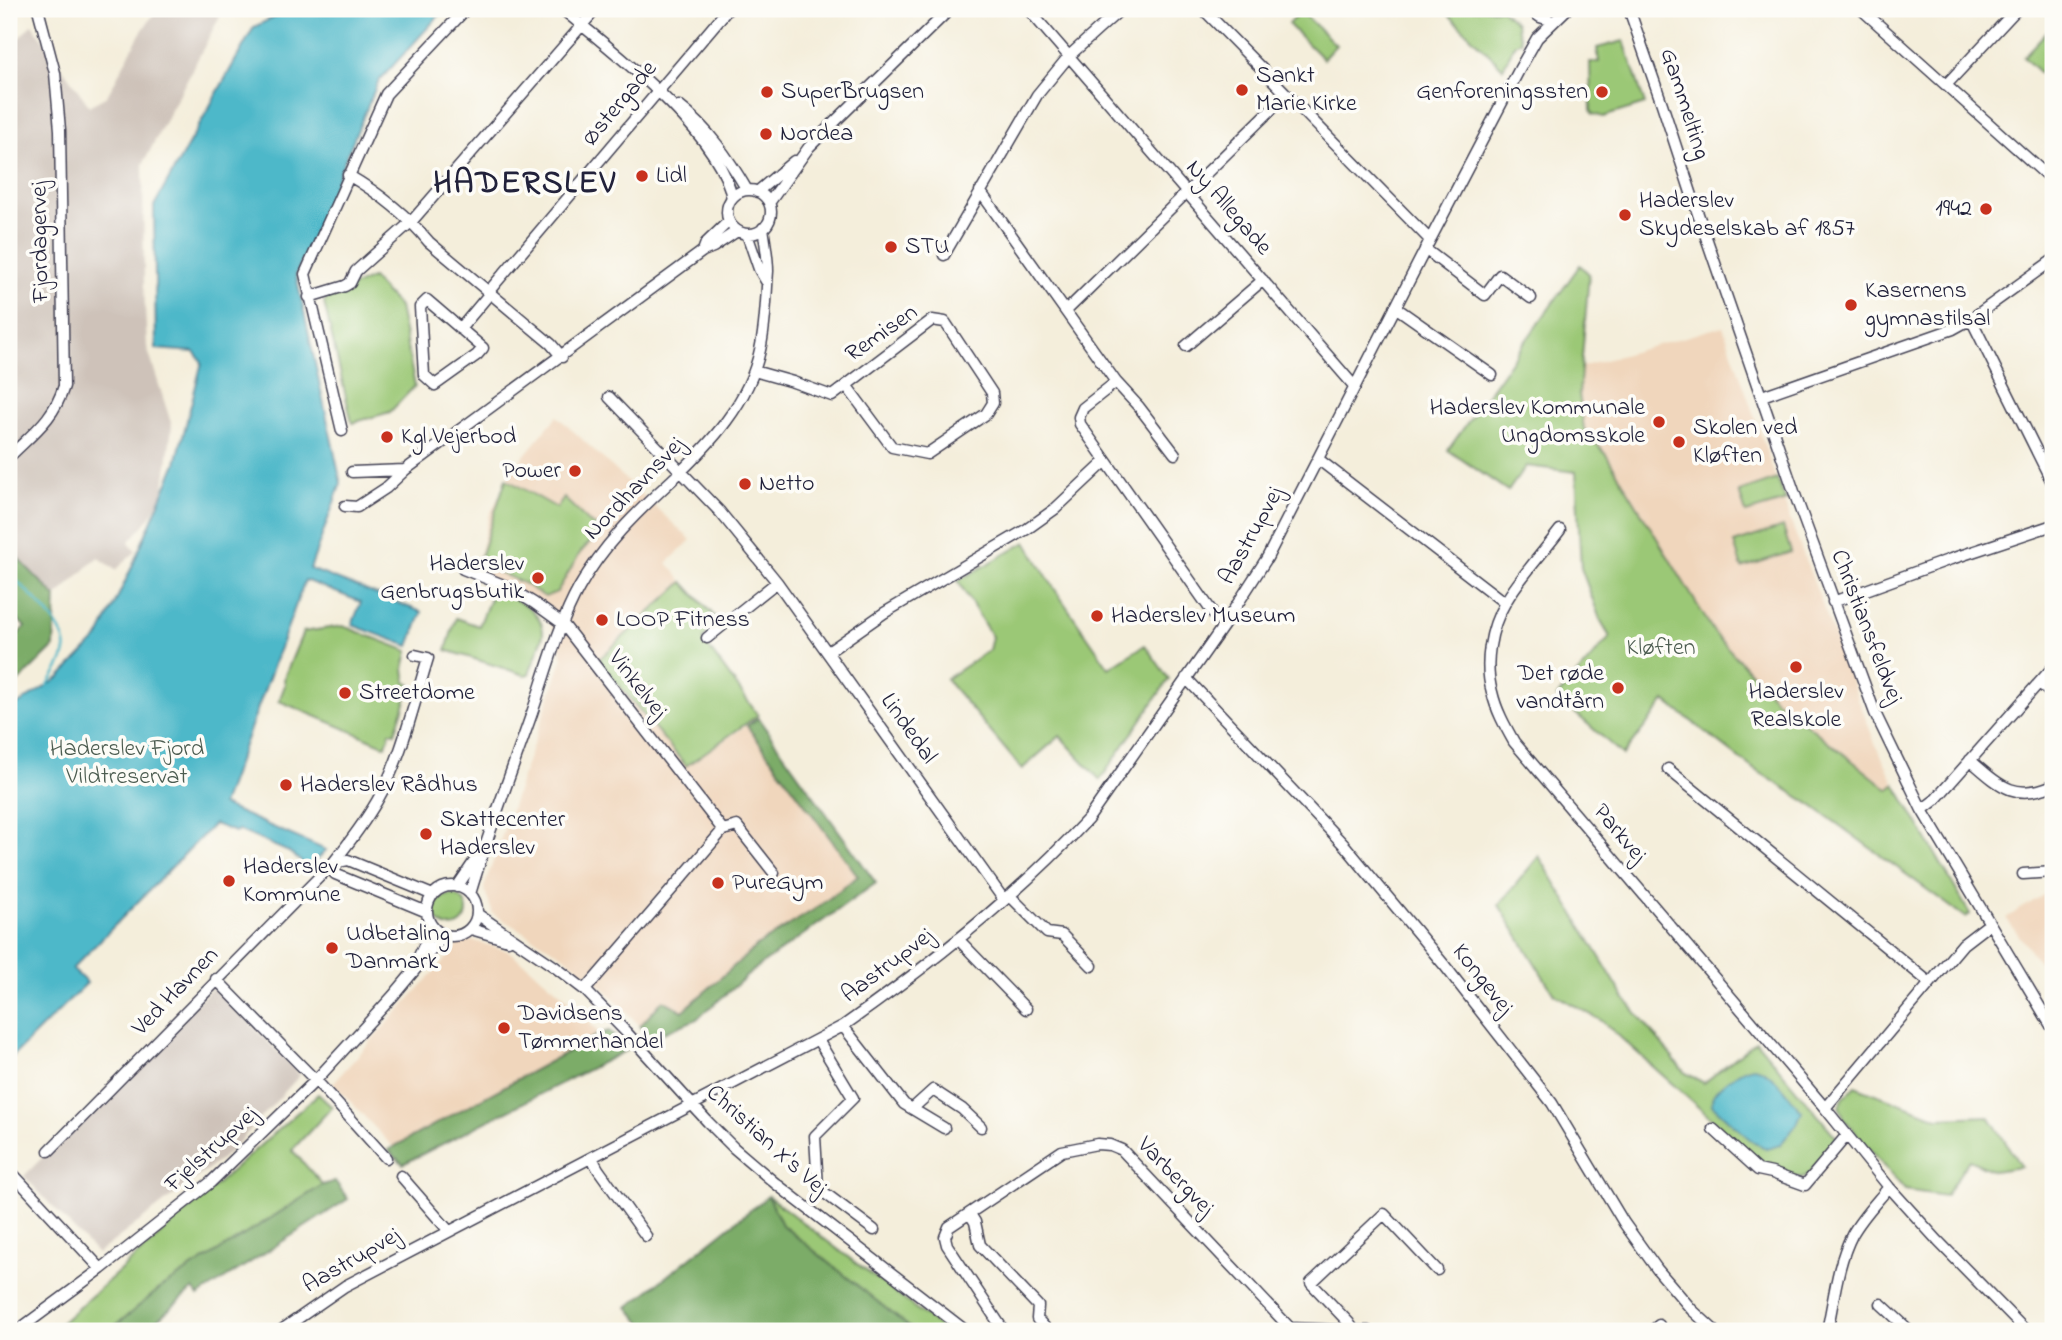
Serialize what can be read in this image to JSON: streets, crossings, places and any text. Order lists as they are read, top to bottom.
{
  "streets": {
    "street": [
      "Østergade",
      "Gammelting",
      "Ny Allegade",
      "Fjordagervej",
      "Remisen",
      "Nordhavnsvej",
      "Aastrupvej",
      "Christiansfeldvej",
      "Vinkelvej",
      "Lindedal",
      "Parkvej",
      "Kongevej",
      "Ved Havnen",
      "Christian X's Vej",
      "Fjelstrupvej",
      "Varbergvej"
    ]
  },
  "crossings": [
    ["Gammelting", "Christiansfeldvej"],
    ["Ny Allegade", "Aastrupvej"],
    ["Remisen", "Nordhavnsvej"],
    ["Nordhavnsvej", "Vinkelvej"],
    ["Nordhavnsvej", "Lindedal"],
    ["Nordhavnsvej", "Christian X's Vej"],
    ["Nordhavnsvej", "Fjelstrupvej"],
    ["Aastrupvej", "Lindedal"],
    ["Aastrupvej", "Kongevej"],
    ["Aastrupvej", "Christian X's Vej"],
    ["Christian X's Vej", "Fjelstrupvej"]
  ],
  "districts": ["HADERSLEV"],
  "parks": ["Kløften", "Haderslev Fjord Vildtreservat"],
  "places": [
    "Sankt Marie Kirke",
    "SuperBrugsen",
    "Genforeningssten",
    "Nordea",
    "Lidl",
    "1942",
    "Haderslev Skydeselskab af 1857",
    "STU",
    "Kasernens gymnastilsal",
    "Haderslev Kommunale Ungdomsskole",
    "Kgl Vejerbod",
    "Skolen ved Kløften",
    "Power",
    "Netto",
    "Haderslev Genbrugsbutik",
    "Haderslev Museum",
    "LOOP Fitness",
    "Haderslev Realskole",
    "Det røde vandtårn",
    "Streetdome",
    "Haderslev Rådhus",
    "Skattecenter Haderslev",
    "Haderslev Kommune",
    "PureGym",
    "Udbetaling Danmark",
    "Davidsens Tømmerhandel"
  ]
}
